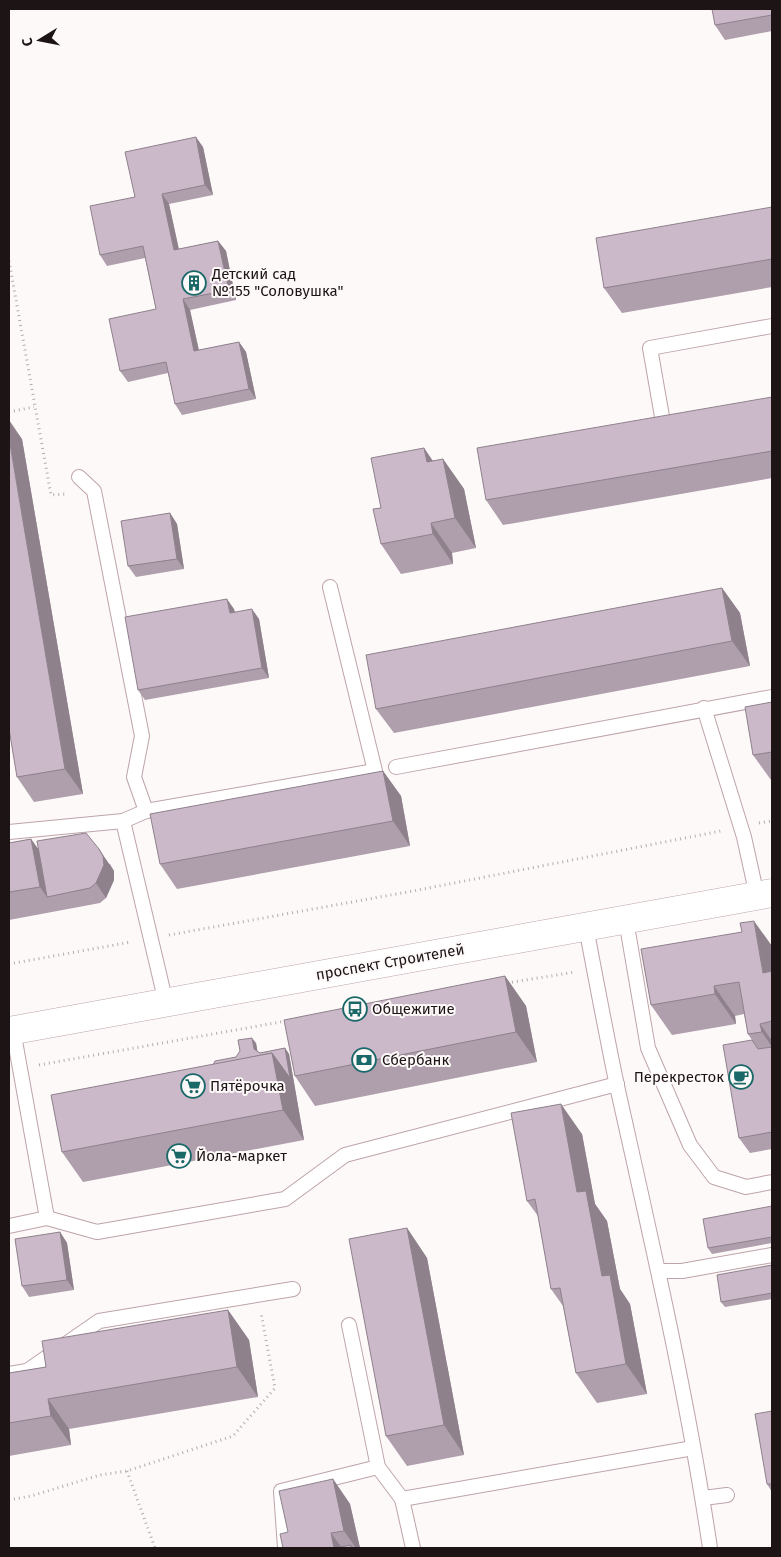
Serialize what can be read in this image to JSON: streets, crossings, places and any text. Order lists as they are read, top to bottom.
{
  "streets": {
    "main road": ["проспект Строителей"]
  },
  "places": {
    "building": ["Детский сад №155 \"Соловушка\""],
    "bus stop": ["Общежитие"],
    "bank": ["Сбербанк"],
    "cafe": ["Перекресток"],
    "supermarket": ["Пятёрочка", "Йола-маркет"]
  },
  "north": "left"
}
